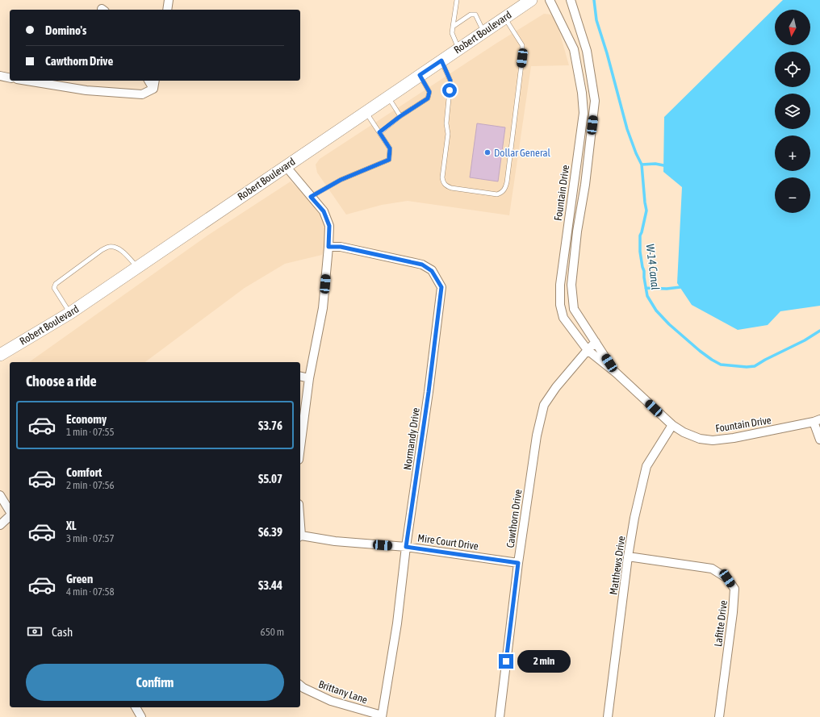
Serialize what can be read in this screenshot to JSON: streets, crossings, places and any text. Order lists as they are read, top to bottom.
{
  "streets": {
    "main road": ["Robert Boulevard"],
    "street": [
      "Fountain Drive",
      "Normandy Drive",
      "Cawthorn Drive",
      "Mire Court Drive",
      "Matthews Drive",
      "Lafitte Drive",
      "Brittany Lane"
    ]
  },
  "crossings": [
    ["Fountain Drive", "Cawthorn Drive"],
    ["Fountain Drive", "Matthews Drive"],
    ["Normandy Drive", "Mire Court Drive"],
    ["Normandy Drive", "Brittany Lane"],
    ["Cawthorn Drive", "Mire Court Drive"],
    ["Matthews Drive", "Lafitte Drive"]
  ],
  "water": ["W-14 Canal"],
  "places": ["Dollar General"],
  "north": "bottom",
  "page": {
    "map_buttons": ["+", "−"],
    "banner": ["Domino's", "Cawthorn Drive"],
    "heading": "Choose a ride",
    "list": [
      {
        "name": "Economy",
        "note": "1 min · 07:55",
        "value": "$3.76"
      },
      {
        "name": "Comfort",
        "note": "2 min · 07:56",
        "value": "$5.07"
      },
      {
        "name": "XL",
        "note": "3 min · 07:57",
        "value": "$6.39"
      },
      {
        "name": "Green",
        "note": "4 min · 07:58",
        "value": "$3.44"
      }
    ],
    "pay": ["Cash", "650 m"],
    "bubble": "2 min",
    "buttons": "Confirm"
  }
}
